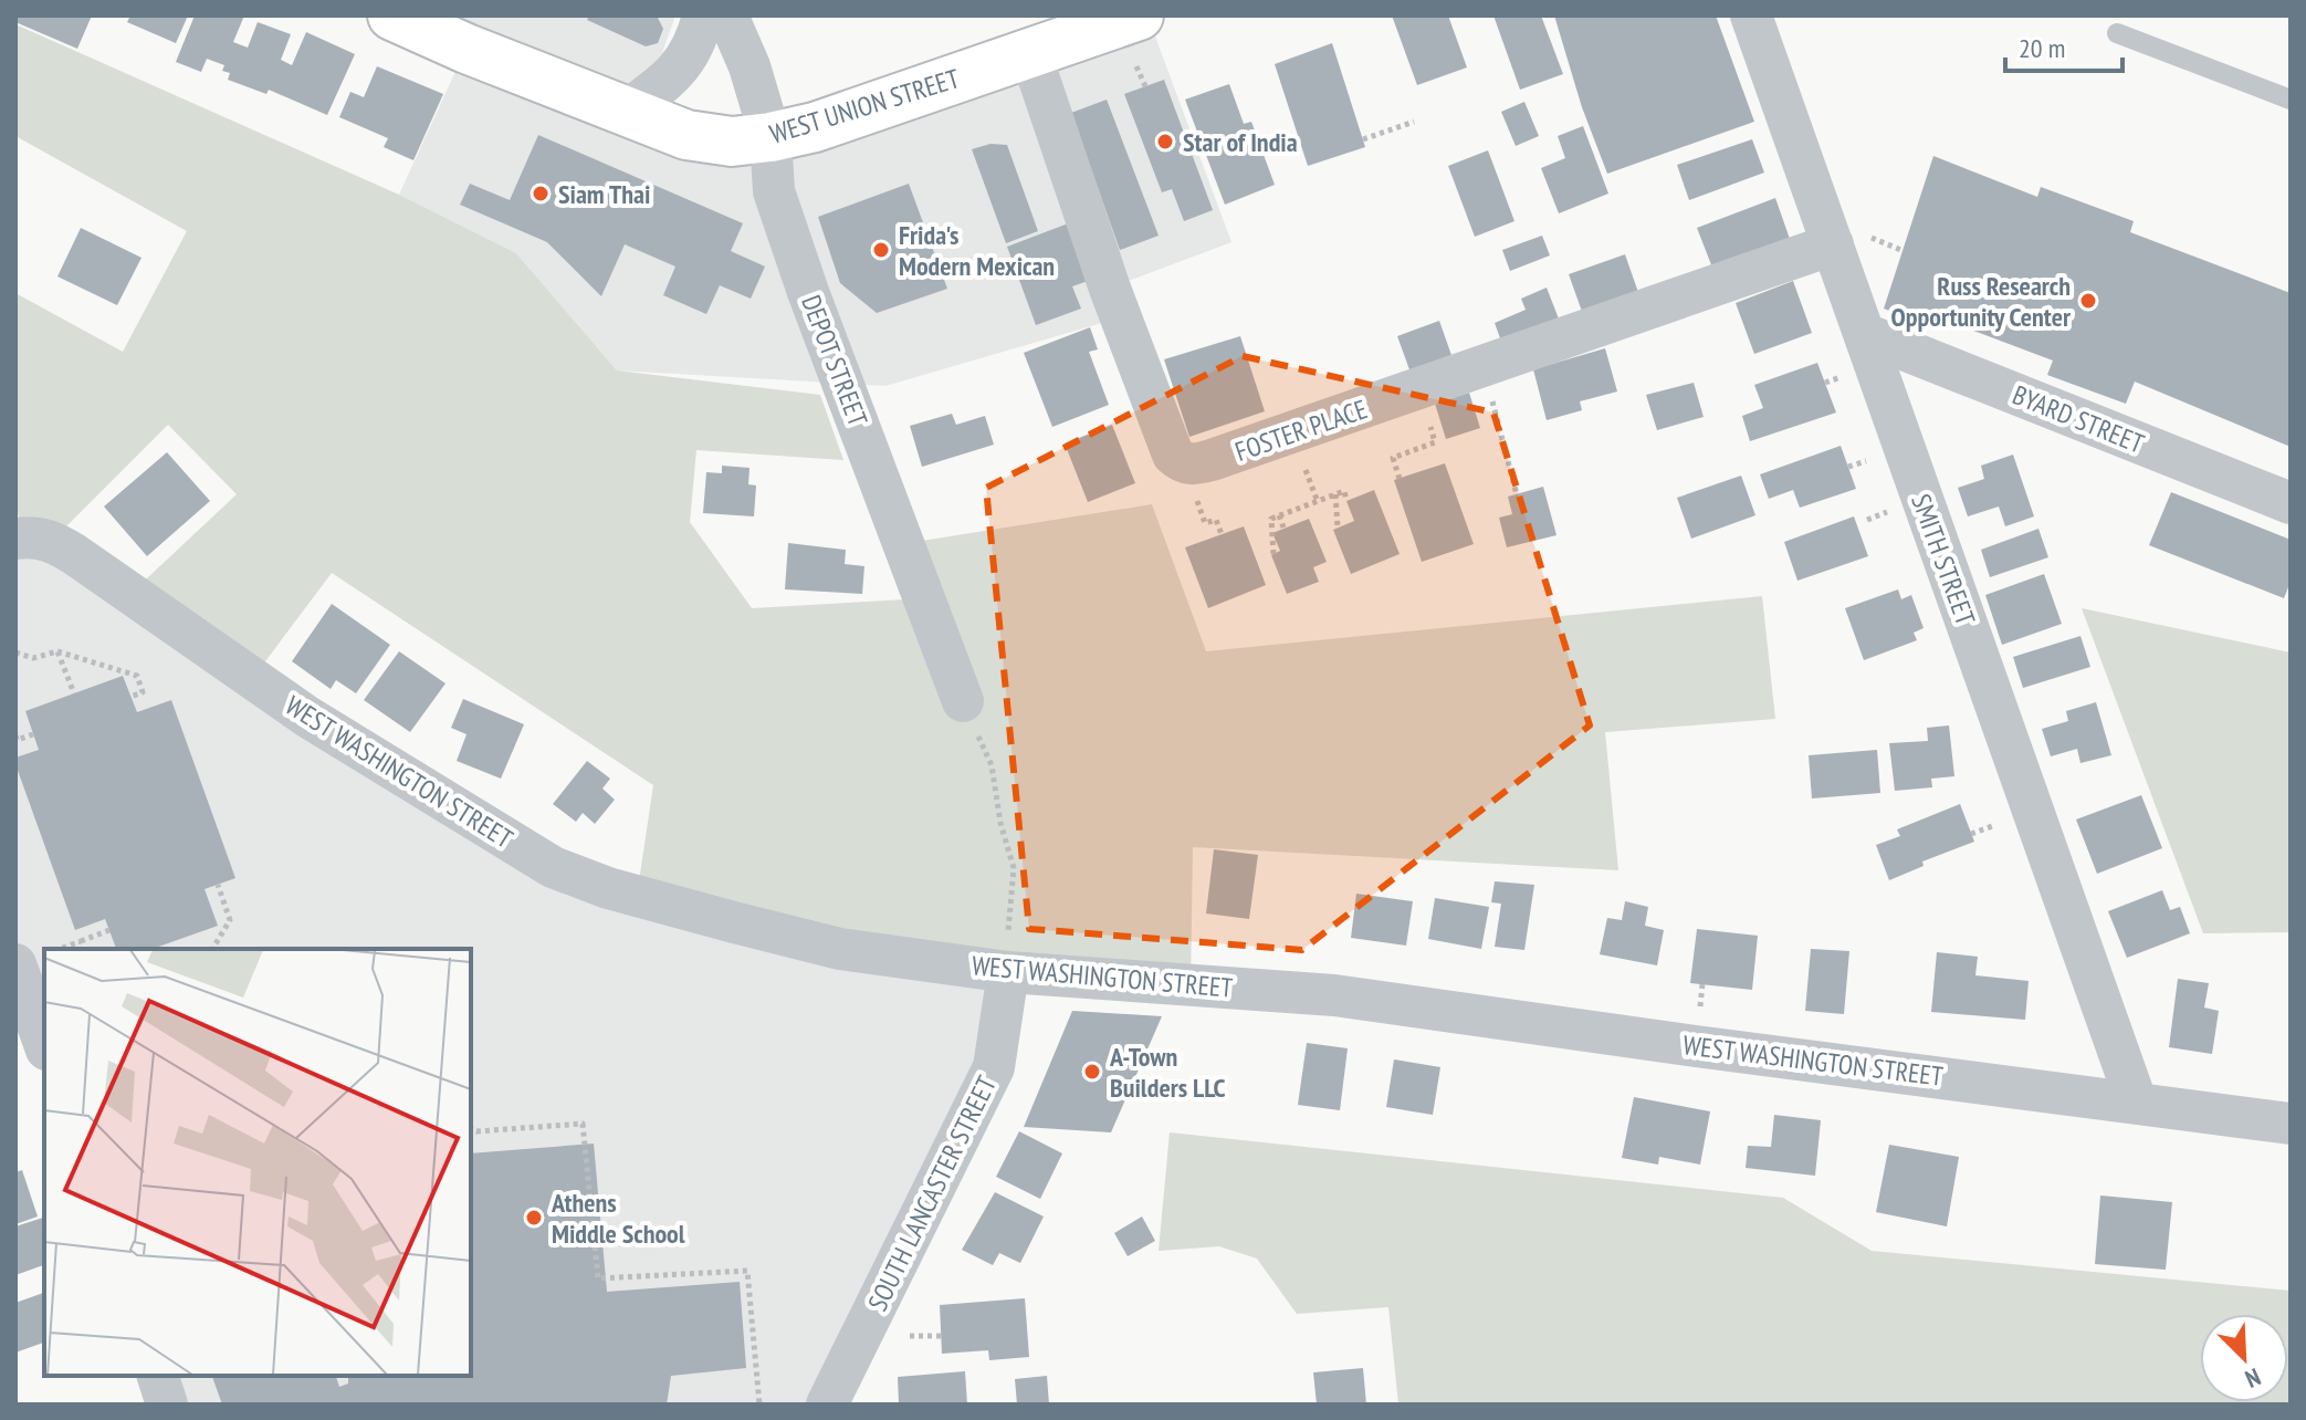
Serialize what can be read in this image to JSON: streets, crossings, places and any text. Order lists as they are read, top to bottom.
{
  "streets": {
    "main road": ["WEST UNION STREET"],
    "street": [
      "DEPOT STREET",
      "BYARD STREET",
      "FOSTER PLACE",
      "SMITH STREET",
      "WEST WASHINGTON STREET",
      "SOUTH LANCASTER STREET"
    ]
  },
  "crossings": [
    ["WEST UNION STREET", "DEPOT STREET"],
    ["WEST UNION STREET", "FOSTER PLACE"],
    ["BYARD STREET", "SMITH STREET"],
    ["FOSTER PLACE", "SMITH STREET"],
    ["SMITH STREET", "WEST WASHINGTON STREET"],
    ["WEST WASHINGTON STREET", "SOUTH LANCASTER STREET"]
  ],
  "places": [
    "Star of India",
    "Siam Thai",
    "Frida's Modern Mexican",
    "Russ Research Opportunity Center",
    "A-Town Builders LLC",
    "Athens Middle School"
  ],
  "scale_bar": "20 m",
  "north": "bottom right"
}
